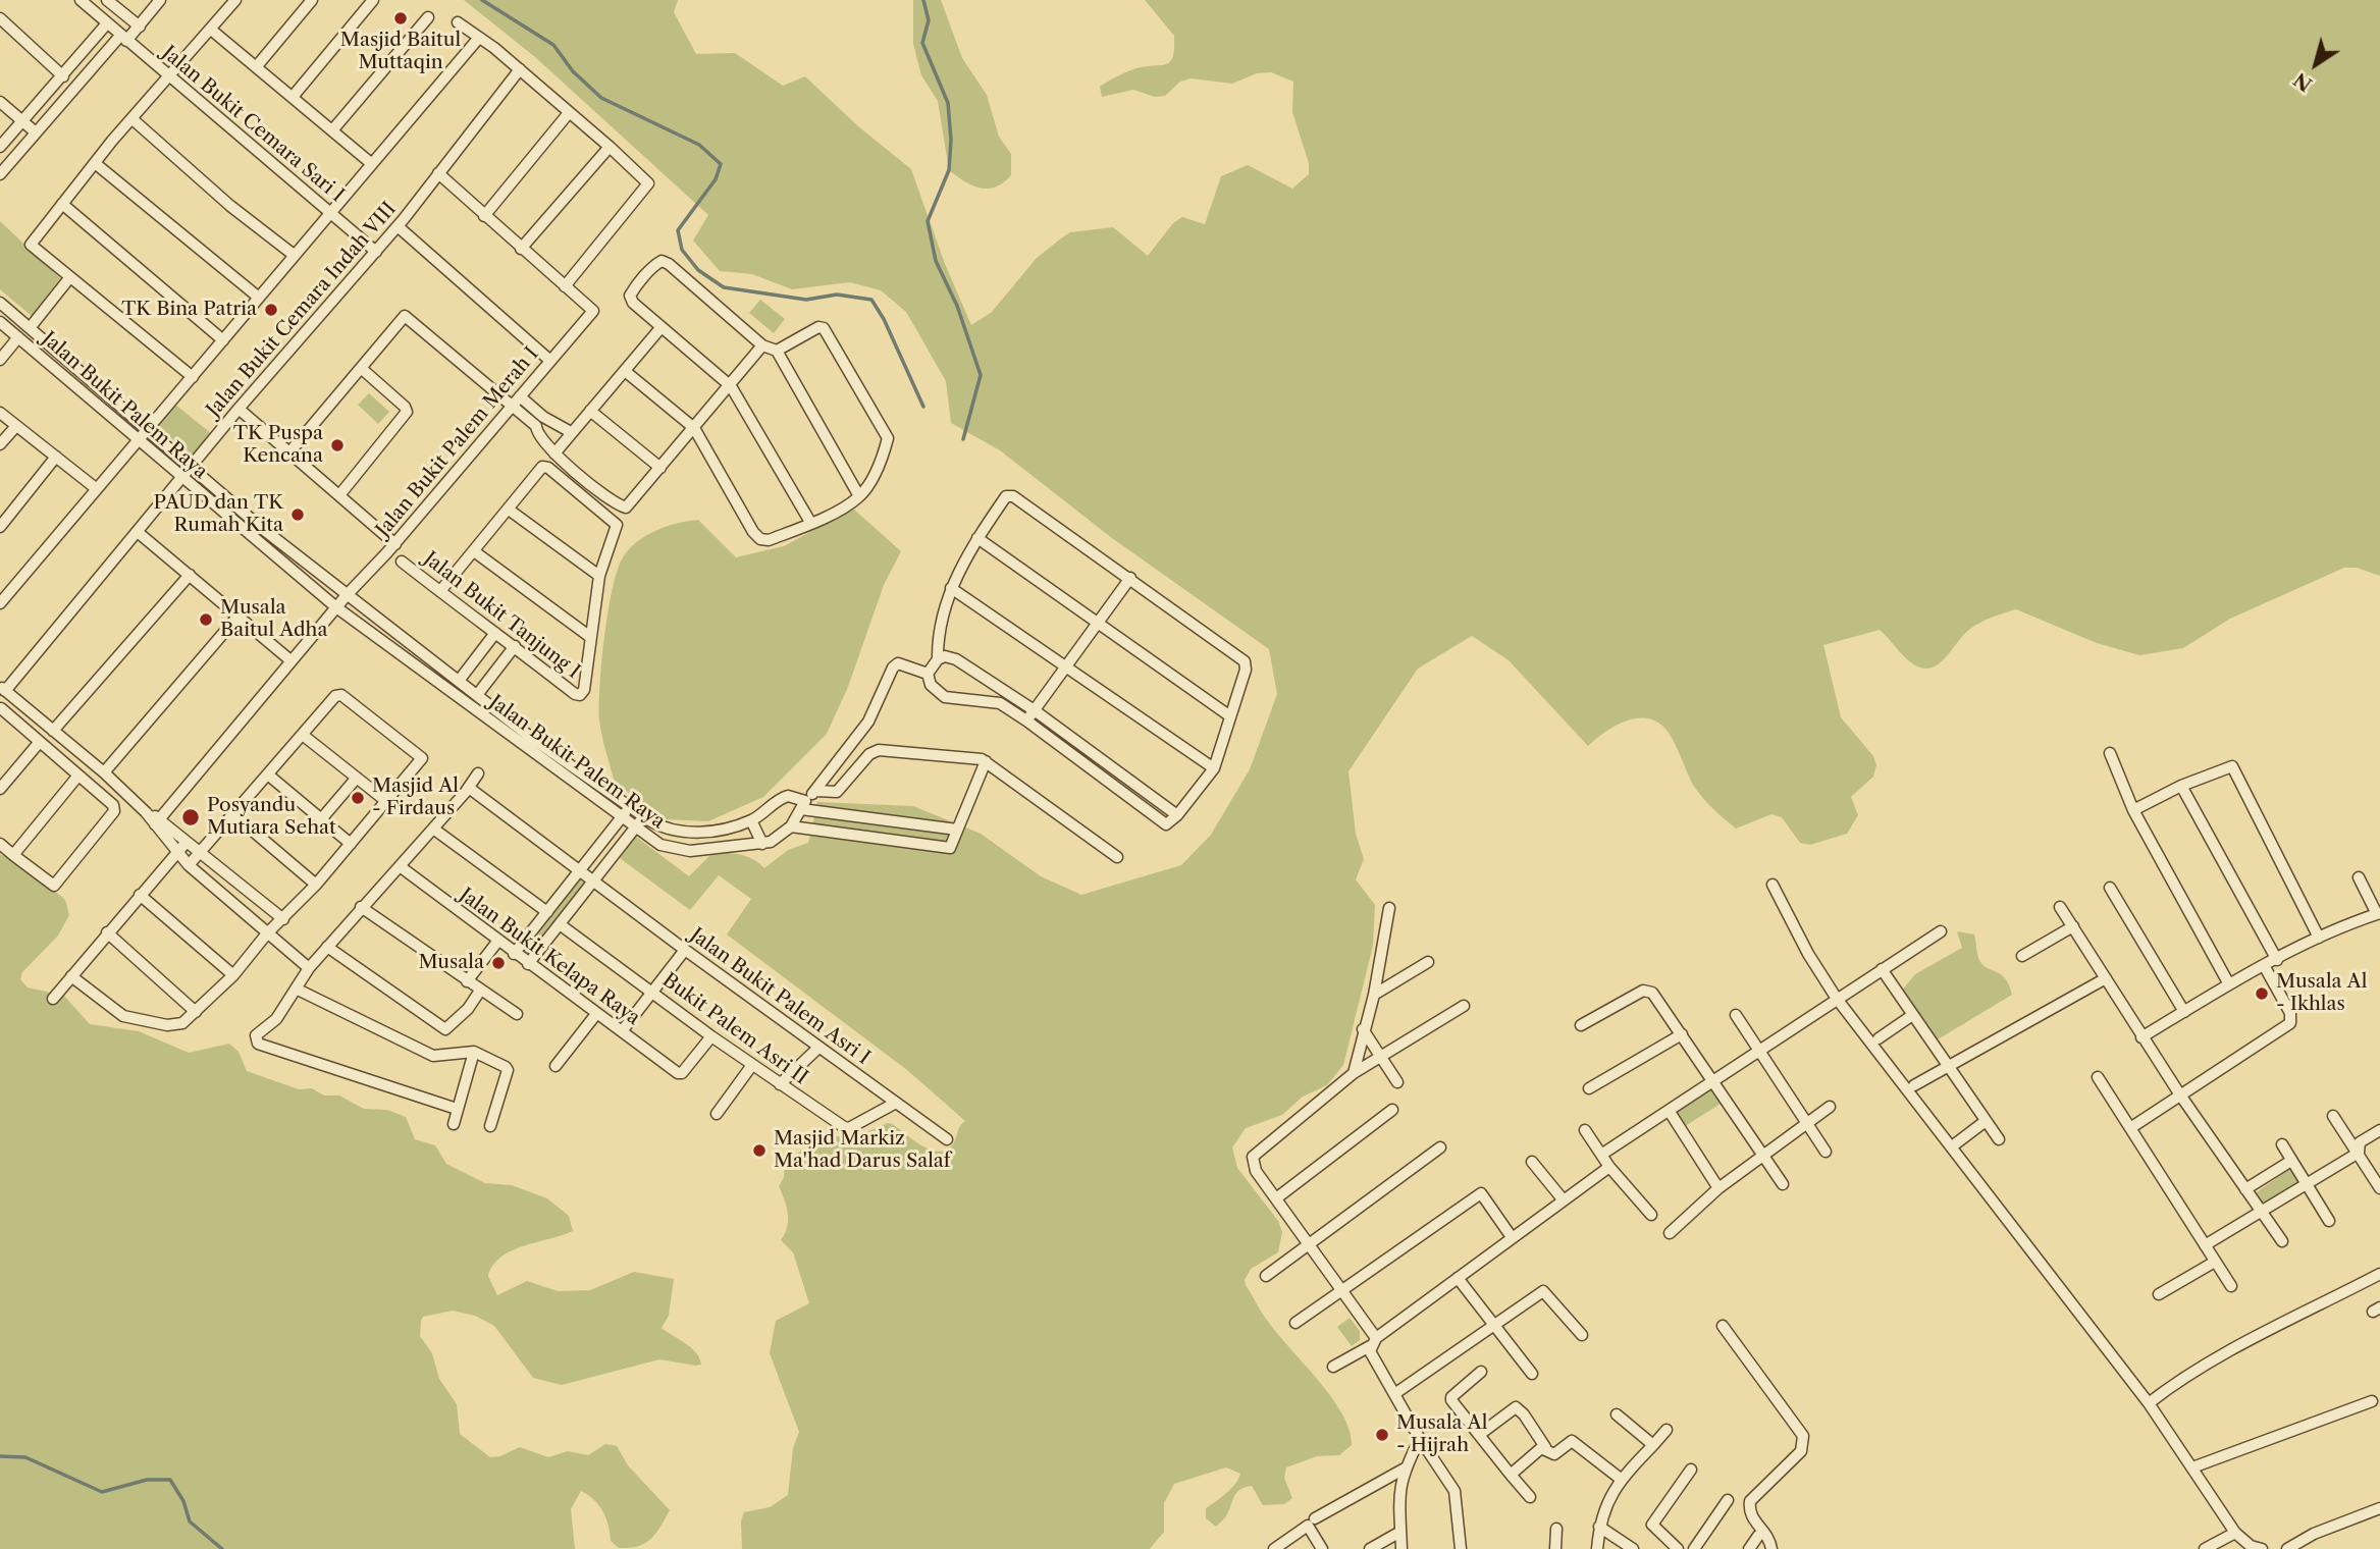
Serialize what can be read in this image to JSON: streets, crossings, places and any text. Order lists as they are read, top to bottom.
{
  "streets": {
    "street": [
      "Jalan Bukit Cemara Sari I",
      "Jalan Bukit Cemara Indah VIII",
      "Jalan Bukit Palem Raya",
      "Jalan Bukit Palem Merah I",
      "Jalan Bukit Tanjung I",
      "Jalan Bukit Kelapa Raya",
      "Jalan Bukit Palem Asri I",
      "Bukit Palem Asri II"
    ]
  },
  "crossings": [
    ["Jalan Bukit Cemara Sari I", "Jalan Bukit Cemara Indah VIII"],
    ["Jalan Bukit Cemara Indah VIII", "Jalan Bukit Palem Raya"],
    ["Jalan Bukit Palem Raya", "Jalan Bukit Palem Merah I"],
    ["Jalan Bukit Kelapa Raya", "Bukit Palem Asri II"],
    ["Jalan Bukit Palem Asri I", "Bukit Palem Asri II"]
  ],
  "places": [
    "Masjid Baitul Muttaqin",
    "TK Bina Patria",
    "TK Puspa Kencana",
    "PAUD dan TK Rumah Kita",
    "Musala Baitul Adha",
    "Masjid Al - Firdaus",
    "Posyandu Mutiara Sehat",
    "Musala",
    "Musala Al - Ikhlas",
    "Masjid Markiz Ma'had Darus Salaf",
    "Musala Al - Hijrah"
  ],
  "north": "bottom left"
}
